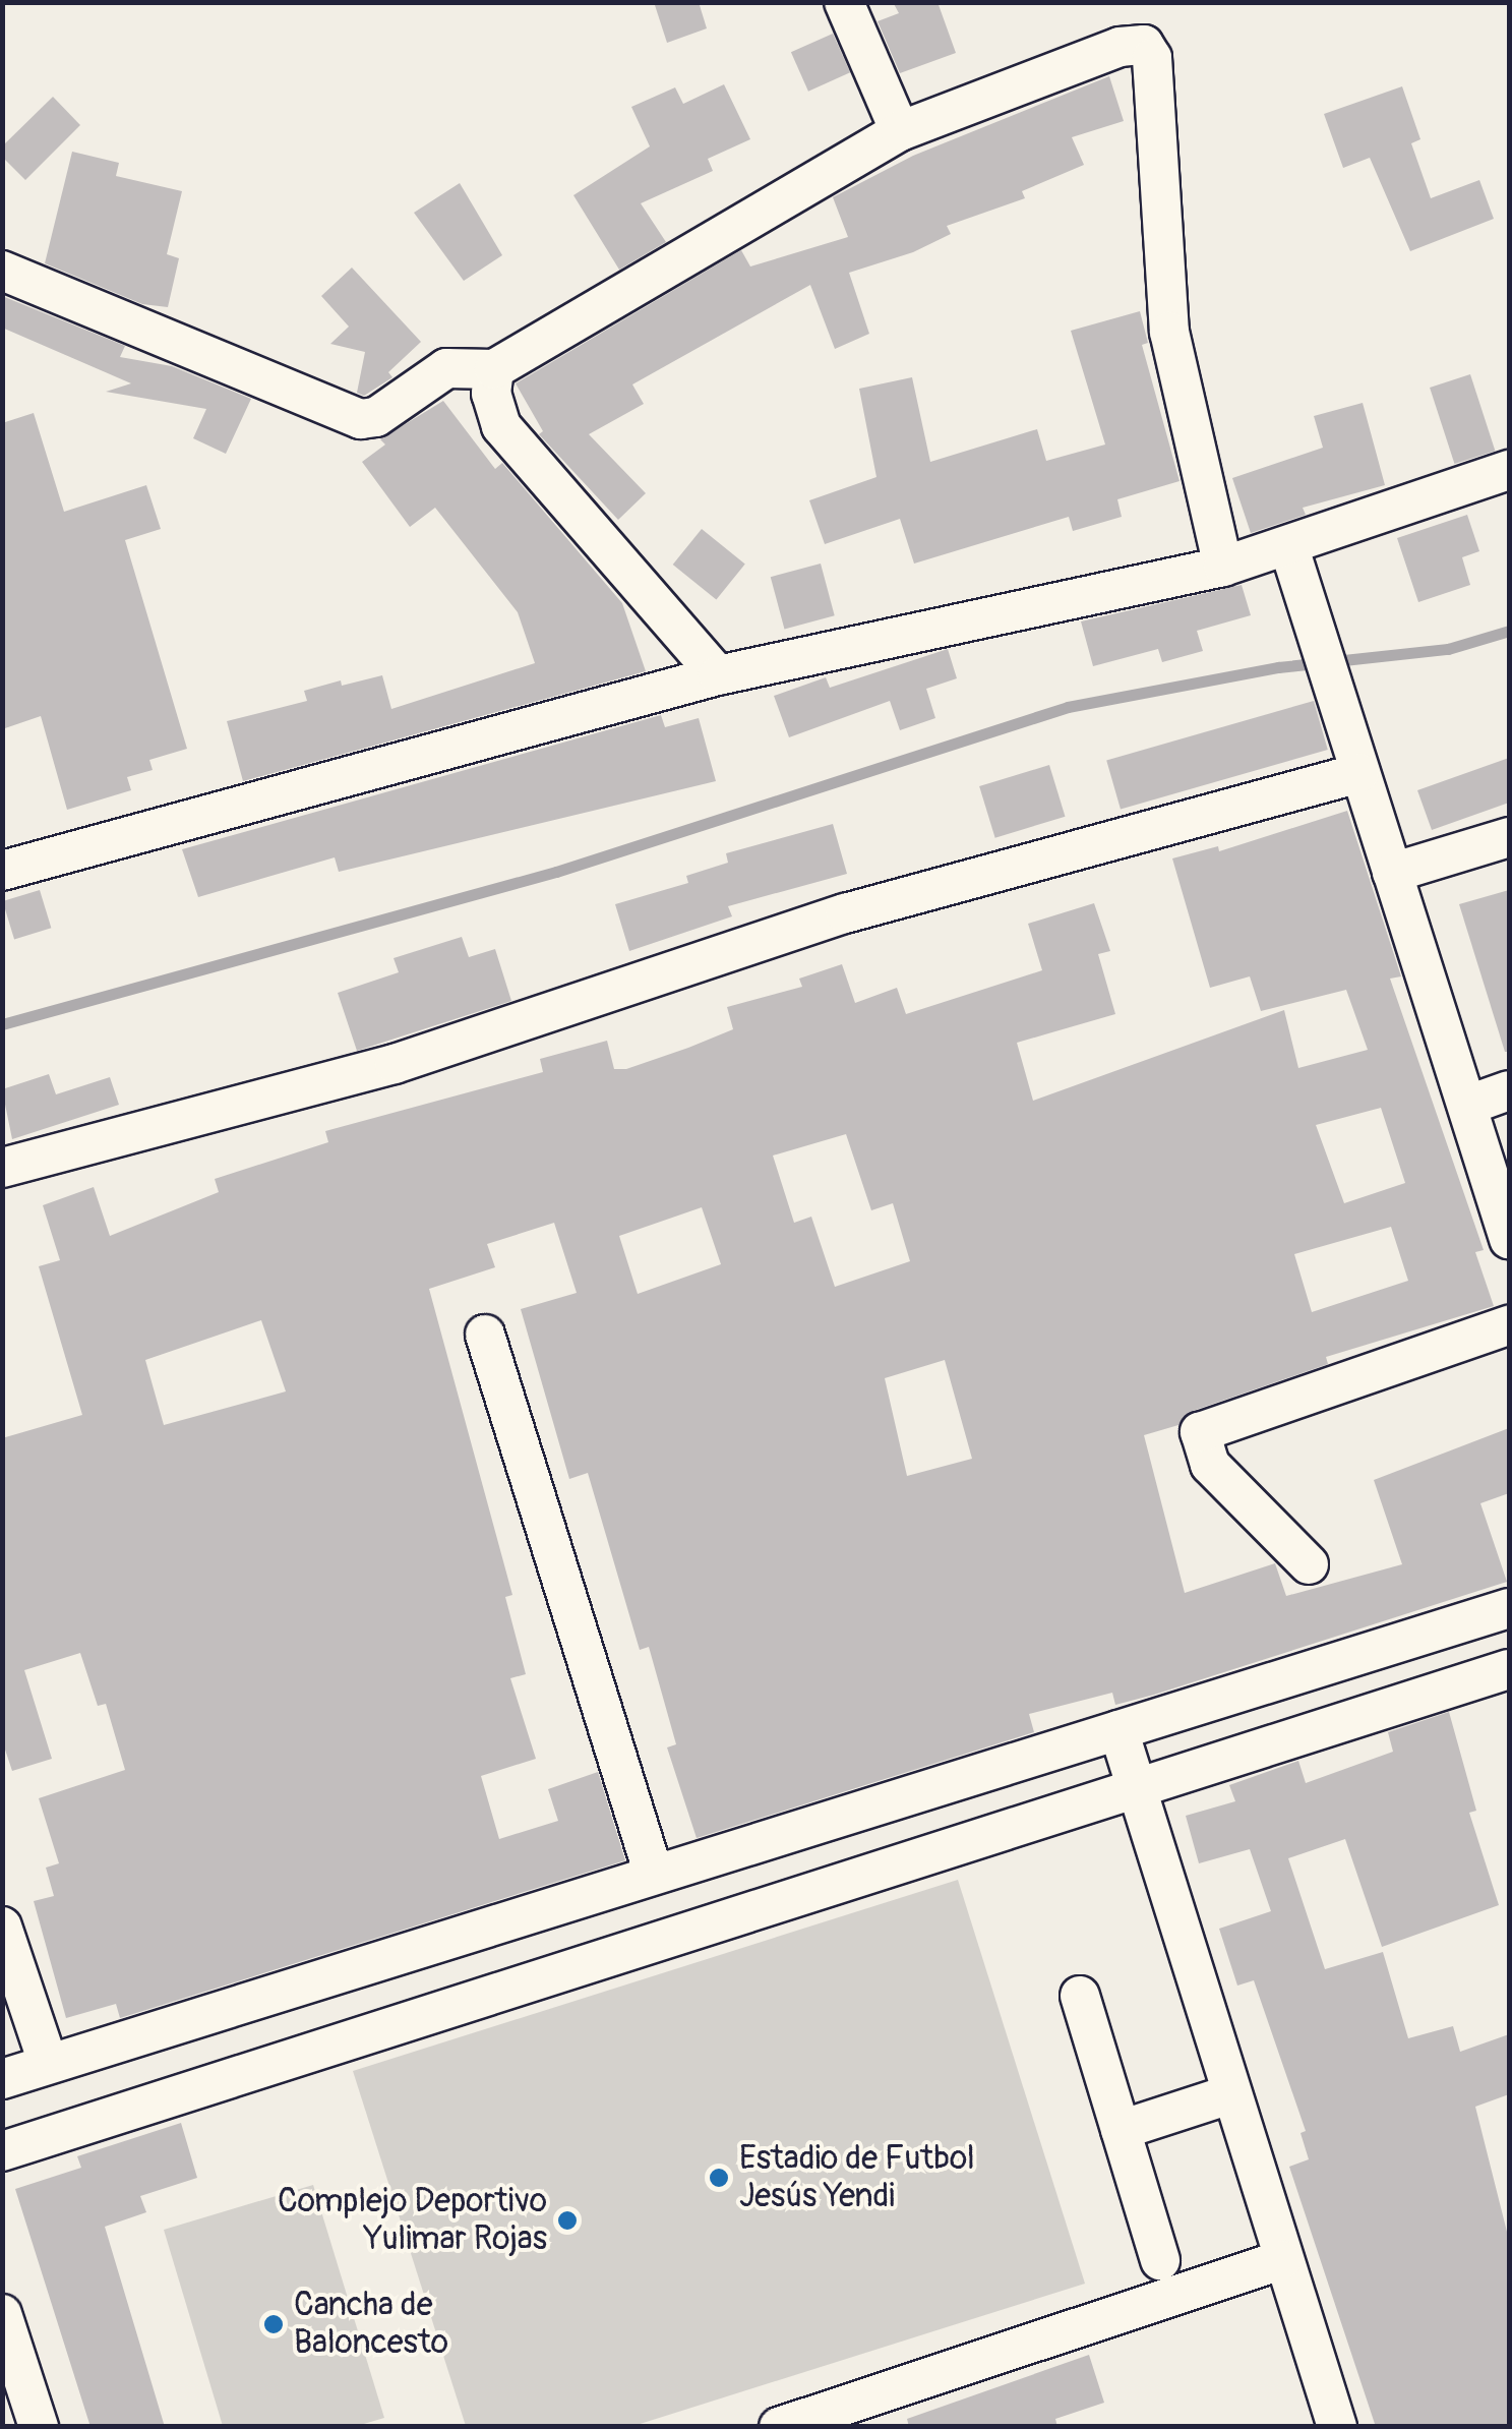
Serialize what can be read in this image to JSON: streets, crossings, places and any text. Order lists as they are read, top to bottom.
{
  "places": ["Estadio de Futbol Jesús Yendi", "Complejo Deportivo Yulimar Rojas", "Cancha de Baloncesto"]
}
